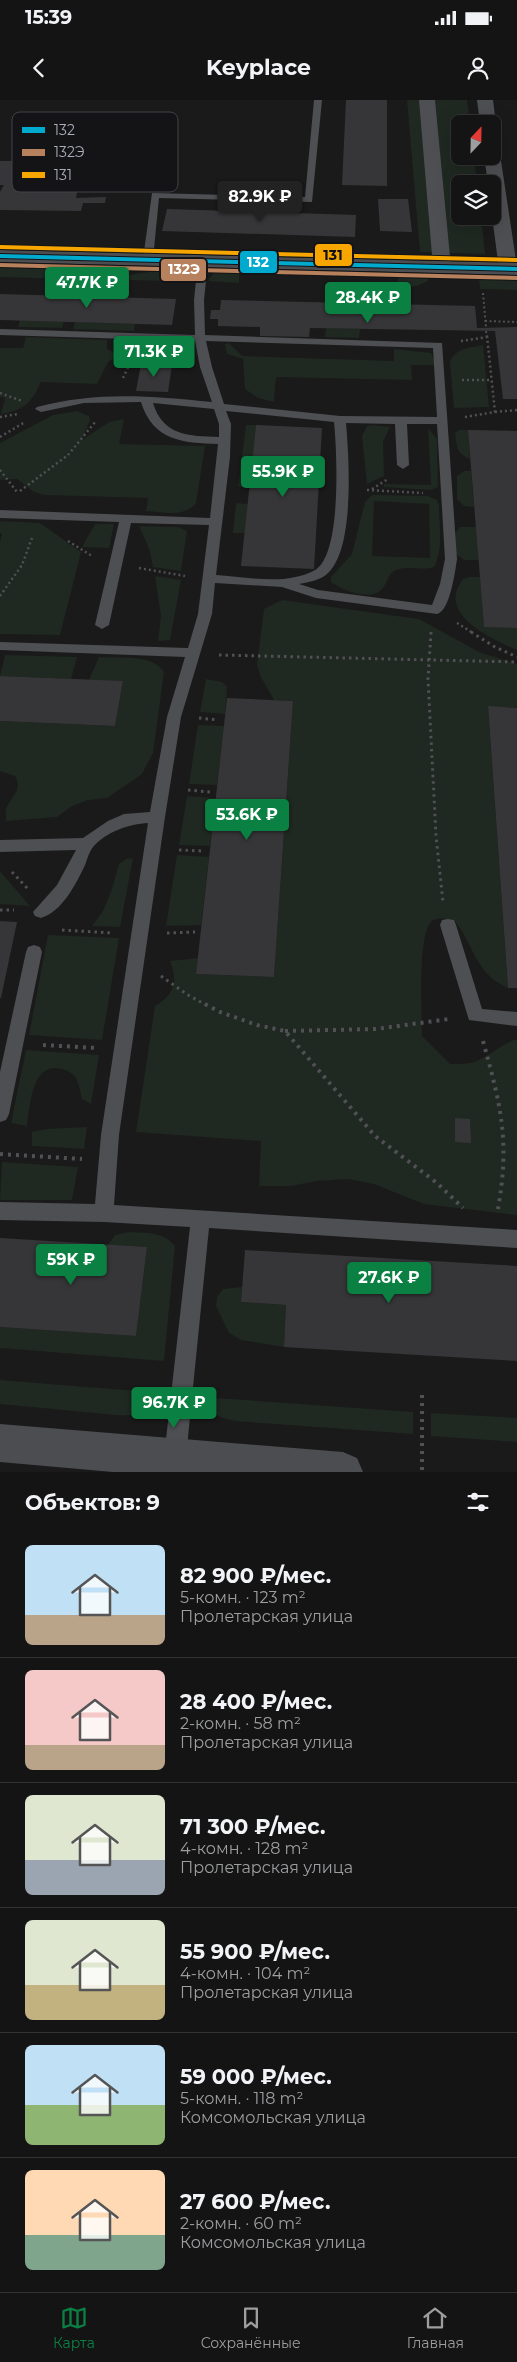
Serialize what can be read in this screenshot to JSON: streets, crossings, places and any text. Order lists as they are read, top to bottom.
{
  "lines": ["transit line 131", "transit line 132", "transit line 132Э"],
  "legend": ["132", "132Э", "131"],
  "north": "top",
  "page": {
    "status": "15:39",
    "header": "Keyplace",
    "price": [
      "82.9K ₽",
      "47.7K ₽",
      "28.4K ₽",
      "71.3K ₽",
      "55.9K ₽",
      "53.6K ₽",
      "59K ₽",
      "27.6K ₽",
      "96.7K ₽"
    ],
    "heading": "Объектов: 9",
    "list": [
      {
        "name": "82 900 ₽/мес.",
        "note": "5-комн. · 123 m² · Пролетарская улица"
      },
      {
        "name": "28 400 ₽/мес.",
        "note": "2-комн. · 58 m² · Пролетарская улица"
      },
      {
        "name": "71 300 ₽/мес.",
        "note": "4-комн. · 128 m² · Пролетарская улица"
      },
      {
        "name": "55 900 ₽/мес.",
        "note": "4-комн. · 104 m² · Пролетарская улица"
      },
      {
        "name": "59 000 ₽/мес.",
        "note": "5-комн. · 118 m² · Комсомольская улица"
      },
      {
        "name": "27 600 ₽/мес.",
        "note": "2-комн. · 60 m² · Комсомольская улица"
      }
    ],
    "tabs": ["Карта", "Сохранённые", "Главная"]
  }
}
